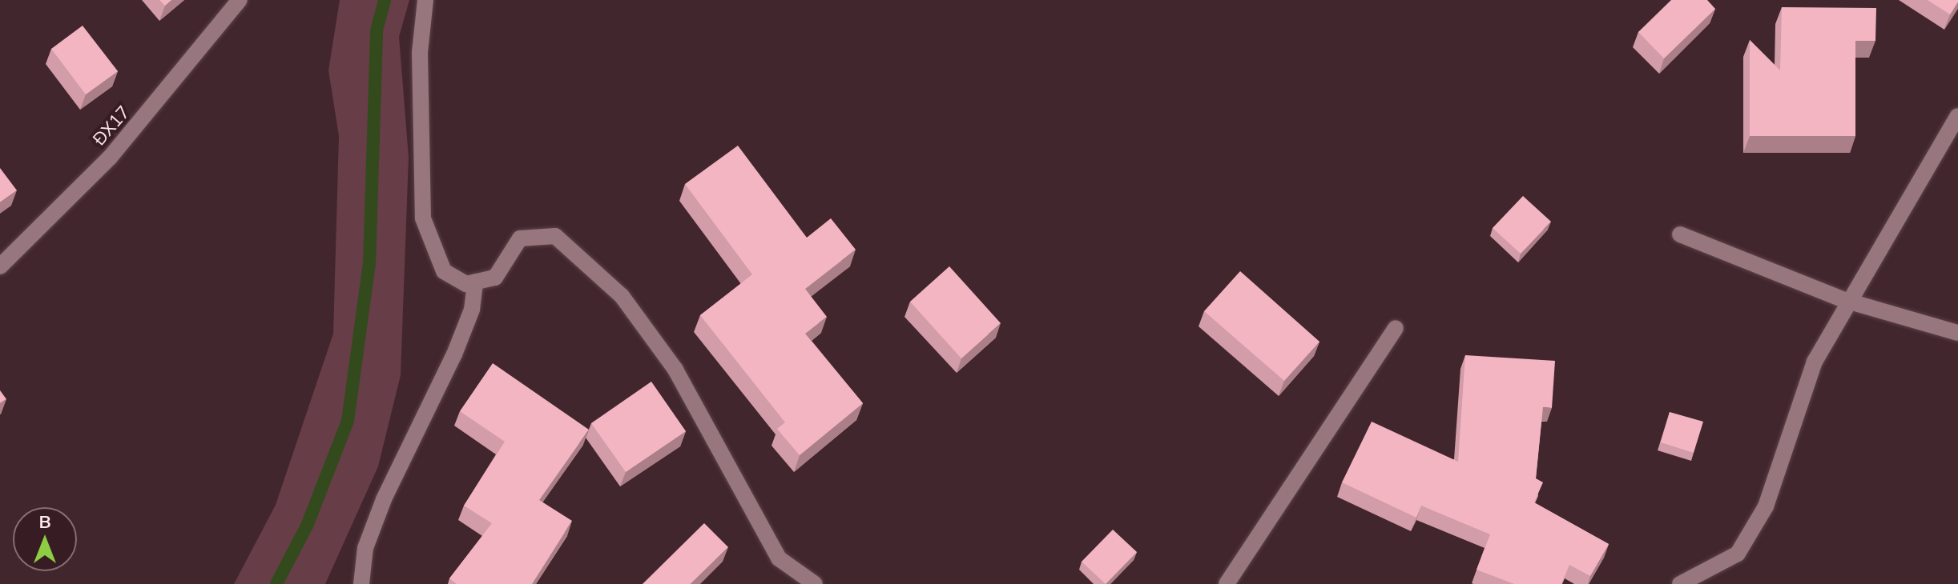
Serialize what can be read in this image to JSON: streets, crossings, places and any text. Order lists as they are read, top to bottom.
{
  "streets": {
    "street": ["ĐX17"]
  },
  "north": "top"
}
